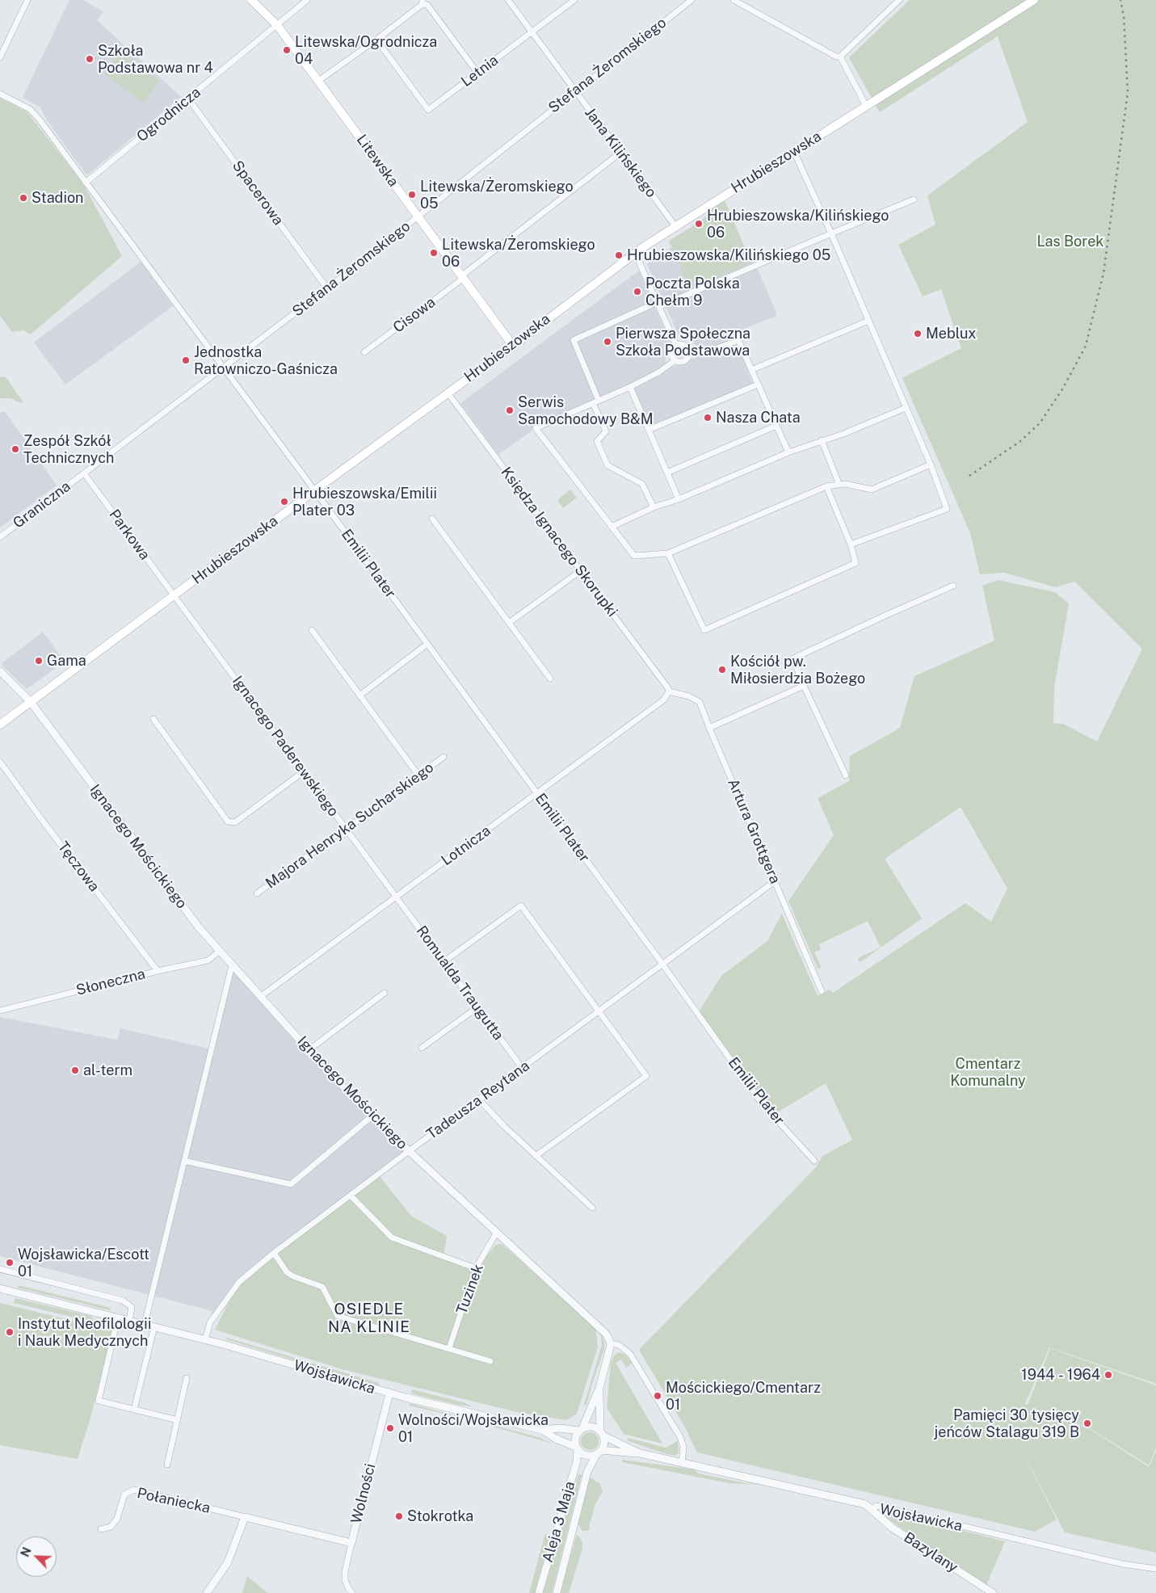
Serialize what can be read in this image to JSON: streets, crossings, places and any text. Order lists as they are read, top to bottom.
{
  "streets": {
    "main road": ["Litewska", "Hrubieszowska"],
    "street": [
      "Stefana Żeromskiego",
      "Letnia",
      "Ogrodnicza",
      "Jana Kilińskiego",
      "Spacerowa",
      "Cisowa",
      "Graniczna",
      "Parkowa",
      "Księdza Ignacego Skorupki",
      "Emilii Plater",
      "Ignacego Paderewskiego",
      "Majora Henryka Sucharskiego",
      "Artura Grottgera",
      "Lotnicza",
      "Ignacego Mościckiego",
      "Tęczowa",
      "Słoneczna",
      "Romualda Traugutta",
      "Tadeusza Reytana",
      "Tuzinek",
      "Wojsławicka",
      "Wolności",
      "Połaniecka",
      "Aleja 3 Maja",
      "Bazylany"
    ]
  },
  "crossings": [
    ["Stefana Żeromskiego", "Jana Kilińskiego"],
    ["Stefana Żeromskiego", "Litewska"],
    ["Stefana Żeromskiego", "Spacerowa"],
    ["Stefana Żeromskiego", "Graniczna"],
    ["Stefana Żeromskiego", "Parkowa"],
    ["Stefana Żeromskiego", "Emilii Plater"],
    ["Letnia", "Jana Kilińskiego"],
    ["Ogrodnicza", "Litewska"],
    ["Ogrodnicza", "Spacerowa"],
    ["Ogrodnicza", "Emilii Plater"],
    ["Jana Kilińskiego", "Hrubieszowska"],
    ["Jana Kilińskiego", "Cisowa"],
    ["Litewska", "Hrubieszowska"],
    ["Litewska", "Cisowa"],
    ["Hrubieszowska", "Parkowa"],
    ["Hrubieszowska", "Księdza Ignacego Skorupki"],
    ["Hrubieszowska", "Emilii Plater"],
    ["Hrubieszowska", "Ignacego Paderewskiego"],
    ["Hrubieszowska", "Ignacego Mościckiego"],
    ["Graniczna", "Parkowa"],
    ["Parkowa", "Ignacego Paderewskiego"],
    ["Księdza Ignacego Skorupki", "Artura Grottgera"],
    ["Księdza Ignacego Skorupki", "Lotnicza"],
    ["Emilii Plater", "Lotnicza"],
    ["Emilii Plater", "Tadeusza Reytana"],
    ["Ignacego Paderewskiego", "Majora Henryka Sucharskiego"],
    ["Ignacego Paderewskiego", "Lotnicza"],
    ["Ignacego Paderewskiego", "Romualda Traugutta"],
    ["Artura Grottgera", "Lotnicza"],
    ["Artura Grottgera", "Tadeusza Reytana"],
    ["Lotnicza", "Ignacego Mościckiego"],
    ["Lotnicza", "Romualda Traugutta"],
    ["Ignacego Mościckiego", "Słoneczna"],
    ["Ignacego Mościckiego", "Tadeusza Reytana"],
    ["Ignacego Mościckiego", "Tuzinek"],
    ["Ignacego Mościckiego", "Wojsławicka"],
    ["Tęczowa", "Słoneczna"],
    ["Romualda Traugutta", "Tadeusza Reytana"],
    ["Tadeusza Reytana", "Wojsławicka"],
    ["Wojsławicka", "Wolności"],
    ["Wojsławicka", "Aleja 3 Maja"],
    ["Wojsławicka", "Bazylany"],
    ["Wolności", "Połaniecka"]
  ],
  "districts": ["OSIEDLE NA KLINIE"],
  "parks": ["Las Borek", "Cmentarz Komunalny"],
  "places": [
    "Litewska/Ogrodnicza 04",
    "Szkoła Podstawowa nr 4",
    "Litewska/Żeromskiego 05",
    "Stadion",
    "Hrubieszowska/Kilińskiego 06",
    "Litewska/Żeromskiego 06",
    "Hrubieszowska/Kilińskiego 05",
    "Poczta Polska Chełm 9",
    "Meblux",
    "Pierwsza Społeczna Szkoła Podstawowa",
    "Jednostka Ratowniczo-Gaśnicza",
    "Serwis Samochodowy B&M",
    "Nasza Chata",
    "Zespół Szkół Technicznych",
    "Hrubieszowska/Emilii Plater 03",
    "Gama",
    "Kościół pw. Miłosierdzia Bożego",
    "al-term",
    "Wojsławicka/Escott 01",
    "Instytut Neofilologii i Nauk Medycznych",
    "1944 - 1964",
    "Mościckiego/Cmentarz 01",
    "Pamięci 30 tysięcy jeńców Stalagu 319 B",
    "Wolności/Wojsławicka 01",
    "Stokrotka"
  ],
  "north": "top left"
}
